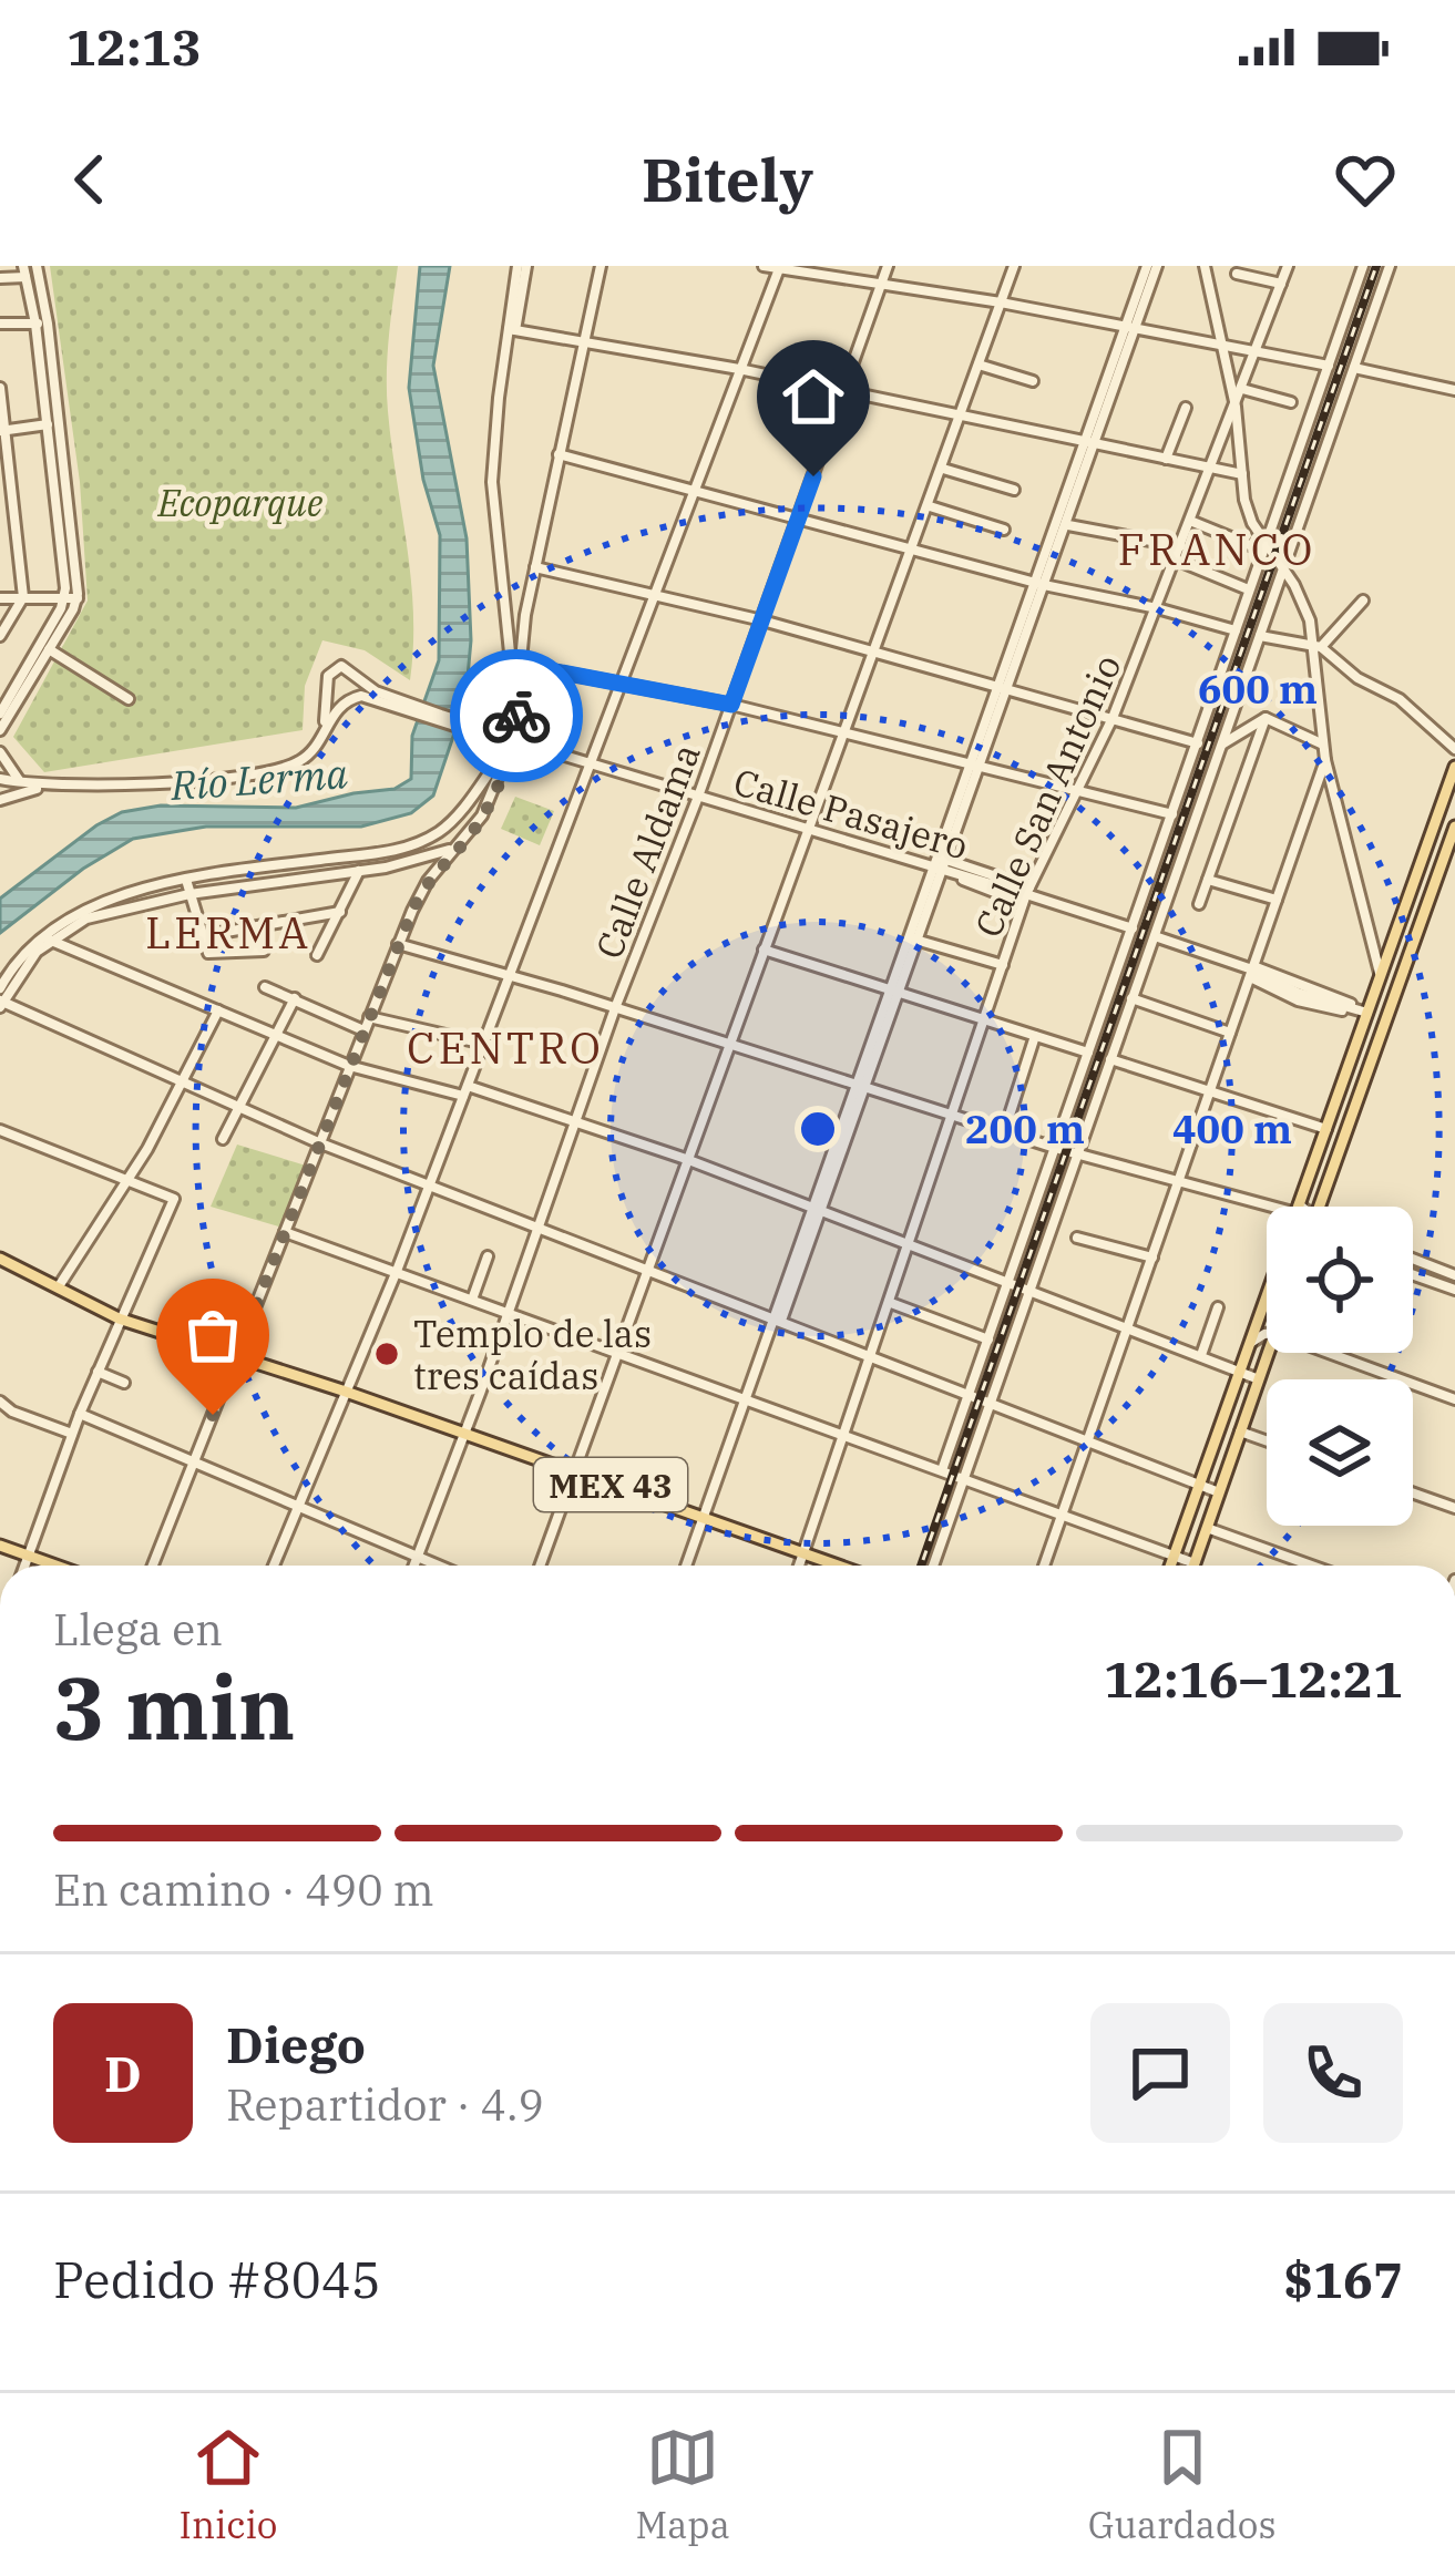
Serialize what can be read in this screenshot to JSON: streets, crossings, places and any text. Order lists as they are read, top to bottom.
{
  "streets": {
    "main road": ["MEX 43"],
    "street": ["Calle San Antonio", "Calle Pasajero", "Calle Aldama"]
  },
  "crossings": [
    ["Calle San Antonio", "Calle Pasajero"],
    ["Calle San Antonio", "MEX 43"],
    ["Calle Pasajero", "Calle Aldama"],
    ["Calle Aldama", "MEX 43"]
  ],
  "districts": ["FRANCO", "LERMA", "CENTRO"],
  "water": ["Río Lerma"],
  "parks": ["Ecoparque"],
  "places": ["Templo de las tres caídas"],
  "page": {
    "status": "12:13",
    "header": "Bitely",
    "heading": ["3 min", "Llega en", "12:16–12:21"],
    "panel": [
      "Diego",
      "Repartidor · 4.9",
      "Pedido #8045",
      "$167"
    ],
    "bar": "En camino · 490 m",
    "round": "D",
    "tabs": ["Inicio", "Mapa", "Guardados"]
  },
  "rings": ["600 m", "200 m", "400 m"]
}
